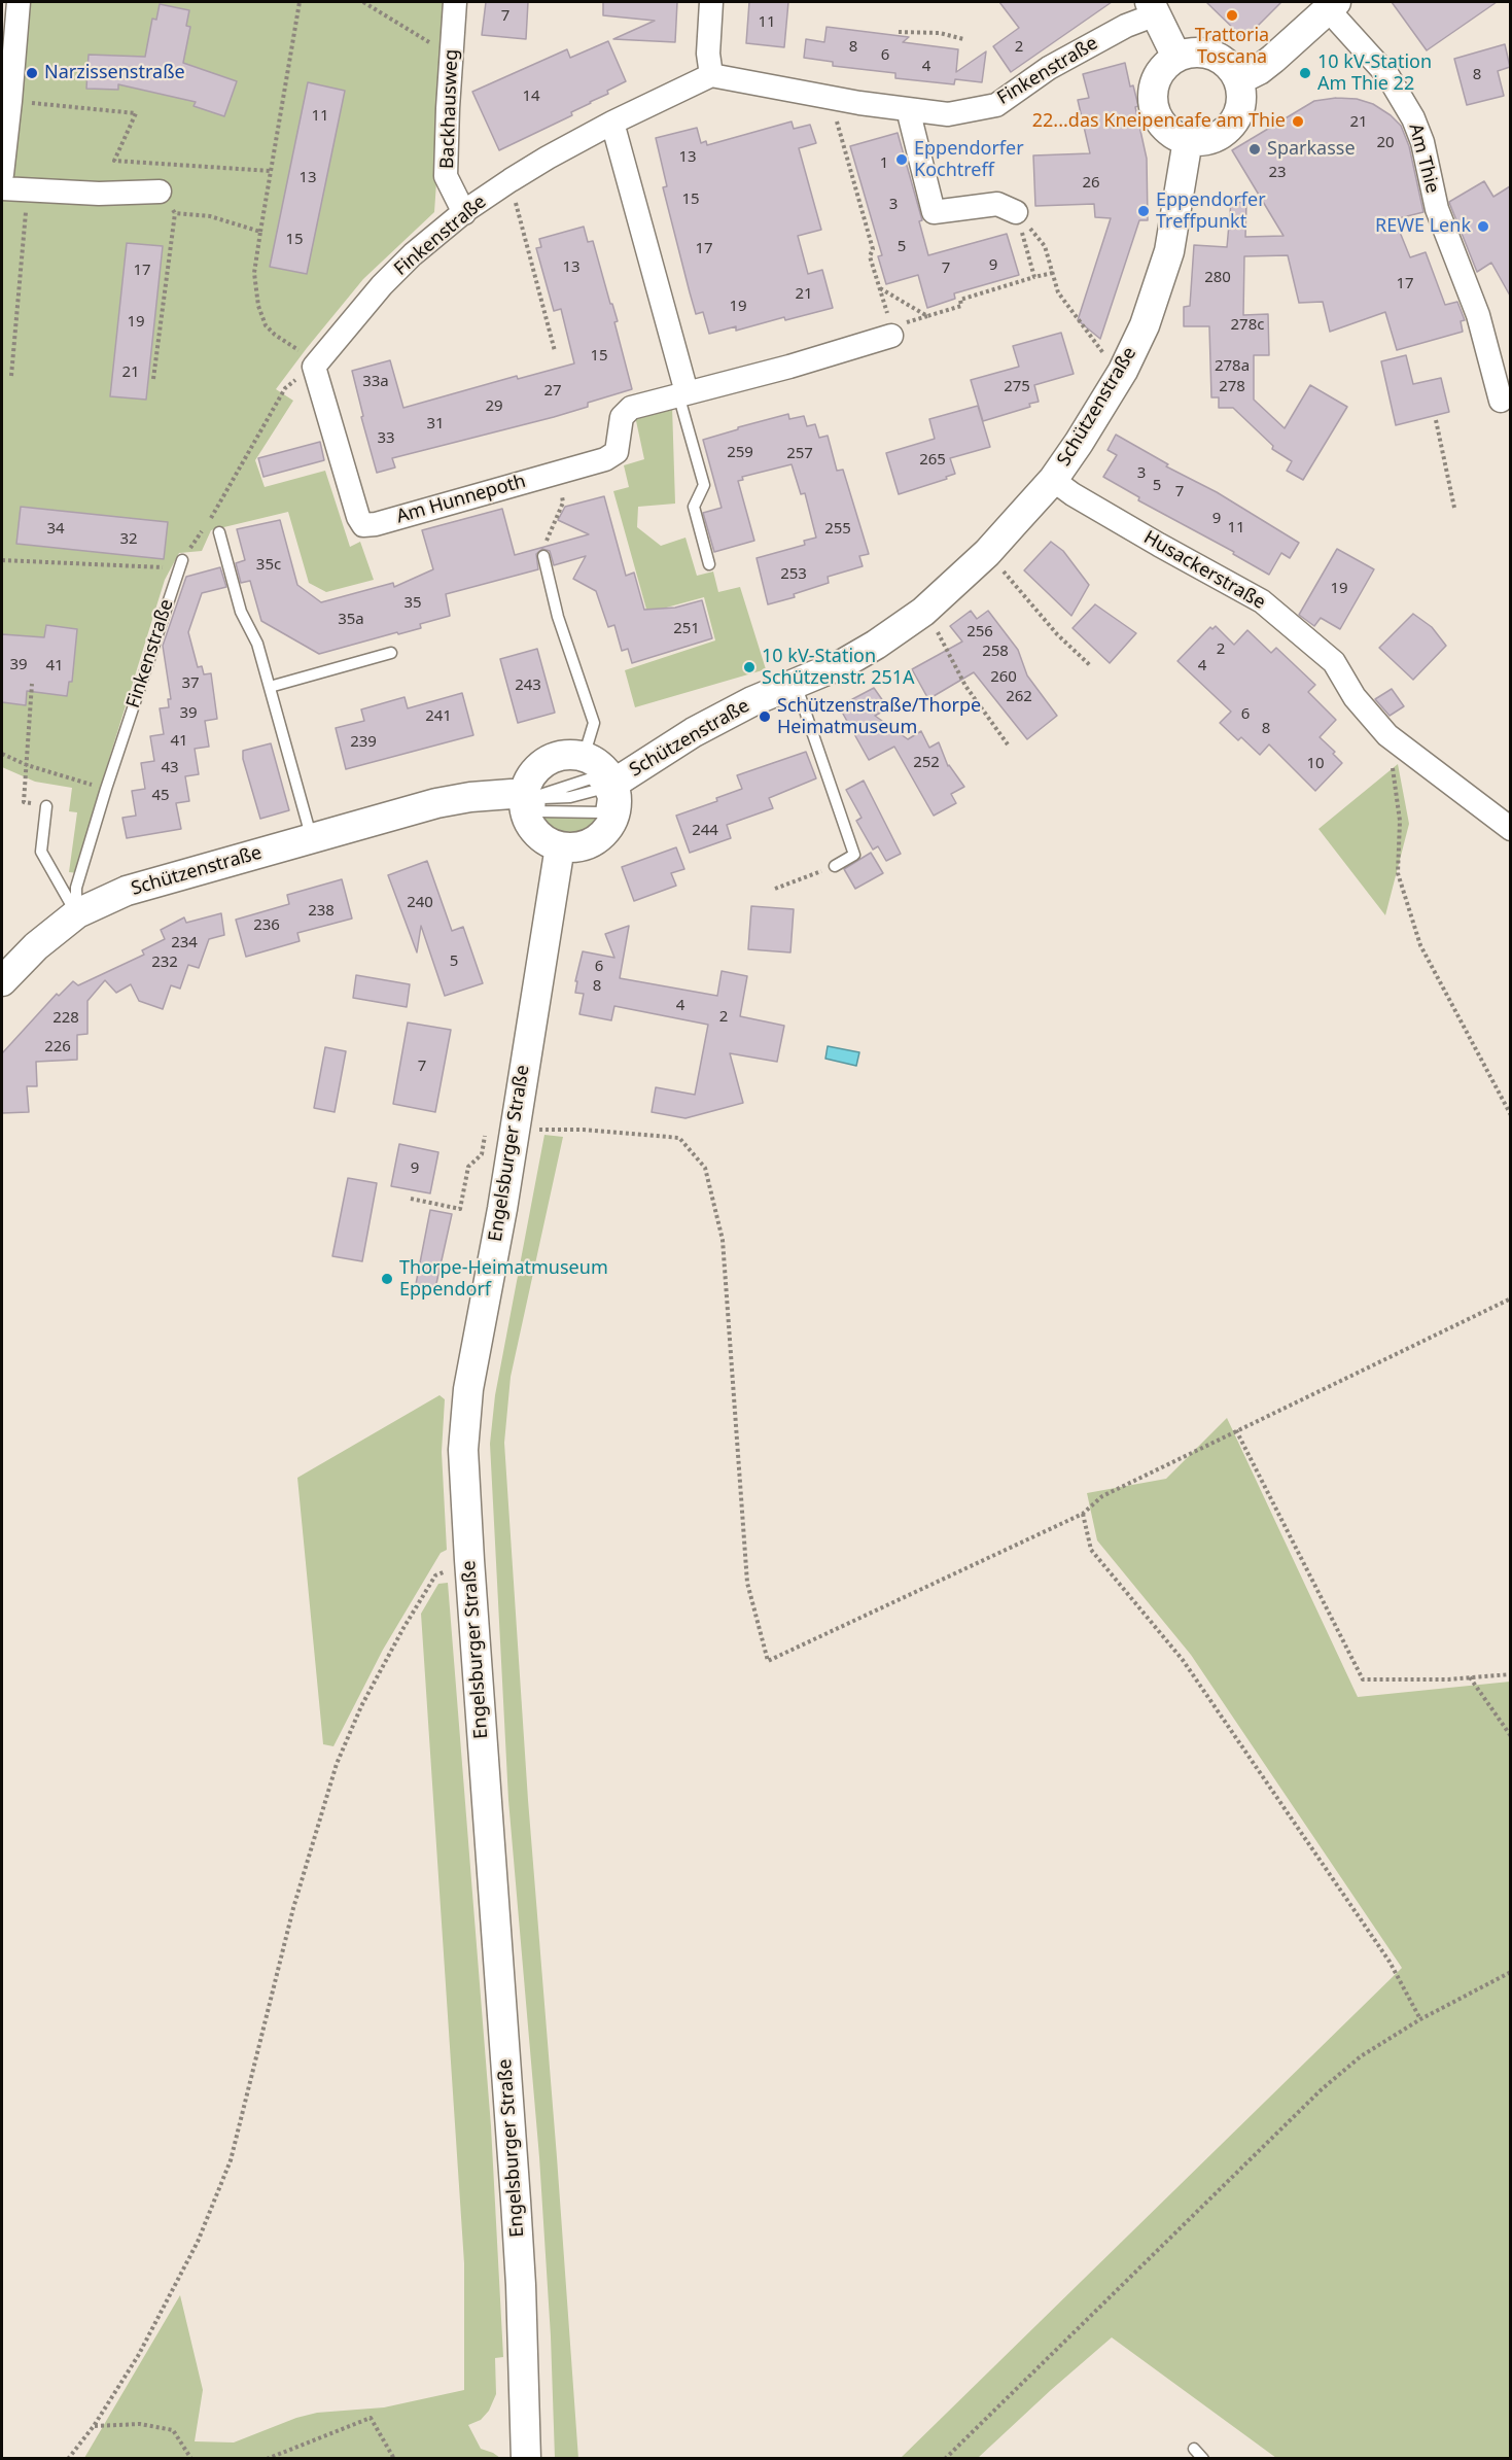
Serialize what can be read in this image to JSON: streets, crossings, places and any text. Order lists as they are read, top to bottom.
{
  "streets": {
    "street": [
      "Finkenstraße",
      "Backhausweg",
      "Am Thie",
      "Schützenstraße",
      "Am Hunnepoth",
      "Husackerstraße",
      "Engelsburger Straße"
    ]
  },
  "crossings": [
    ["Finkenstraße", "Backhausweg"],
    ["Finkenstraße", "Schützenstraße"],
    ["Finkenstraße", "Am Hunnepoth"],
    ["Schützenstraße", "Husackerstraße"]
  ],
  "places": [
    "Trattoria Toscana",
    "Narzissenstraße",
    "10 kV-Station Am Thie 22",
    "22...das Kneipencafe am Thie",
    "Sparkasse",
    "Eppendorfer Kochtreff",
    "Eppendorfer Treffpunkt",
    "REWE Lenk",
    "10 kV-Station Schützenstr. 251A",
    "Schützenstraße/Thorpe Heimatmuseum",
    "Thorpe-Heimatmuseum Eppendorf"
  ],
  "house_numbers": [
    "7",
    "11",
    "8",
    "2",
    "6",
    "4",
    "8",
    "14",
    "11",
    "21",
    "20",
    "13",
    "1",
    "23",
    "13",
    "26",
    "15",
    "3",
    "15",
    "5",
    "17",
    "9",
    "13",
    "7",
    "17",
    "280",
    "17",
    "21",
    "19",
    "19",
    "278c",
    "15",
    "278a",
    "21",
    "33a",
    "275",
    "278",
    "27",
    "29",
    "31",
    "33",
    "259",
    "257",
    "265",
    "3",
    "5",
    "7",
    "9",
    "11",
    "34",
    "255",
    "32",
    "35c",
    "253",
    "19",
    "35",
    "35a",
    "251",
    "256",
    "2",
    "258",
    "39",
    "41",
    "4",
    "260",
    "37",
    "243",
    "262",
    "39",
    "6",
    "241",
    "8",
    "41",
    "239",
    "252",
    "10",
    "43",
    "45",
    "244",
    "240",
    "238",
    "236",
    "234",
    "5",
    "232",
    "6",
    "8",
    "4",
    "2",
    "228",
    "226",
    "7",
    "9"
  ]
}
